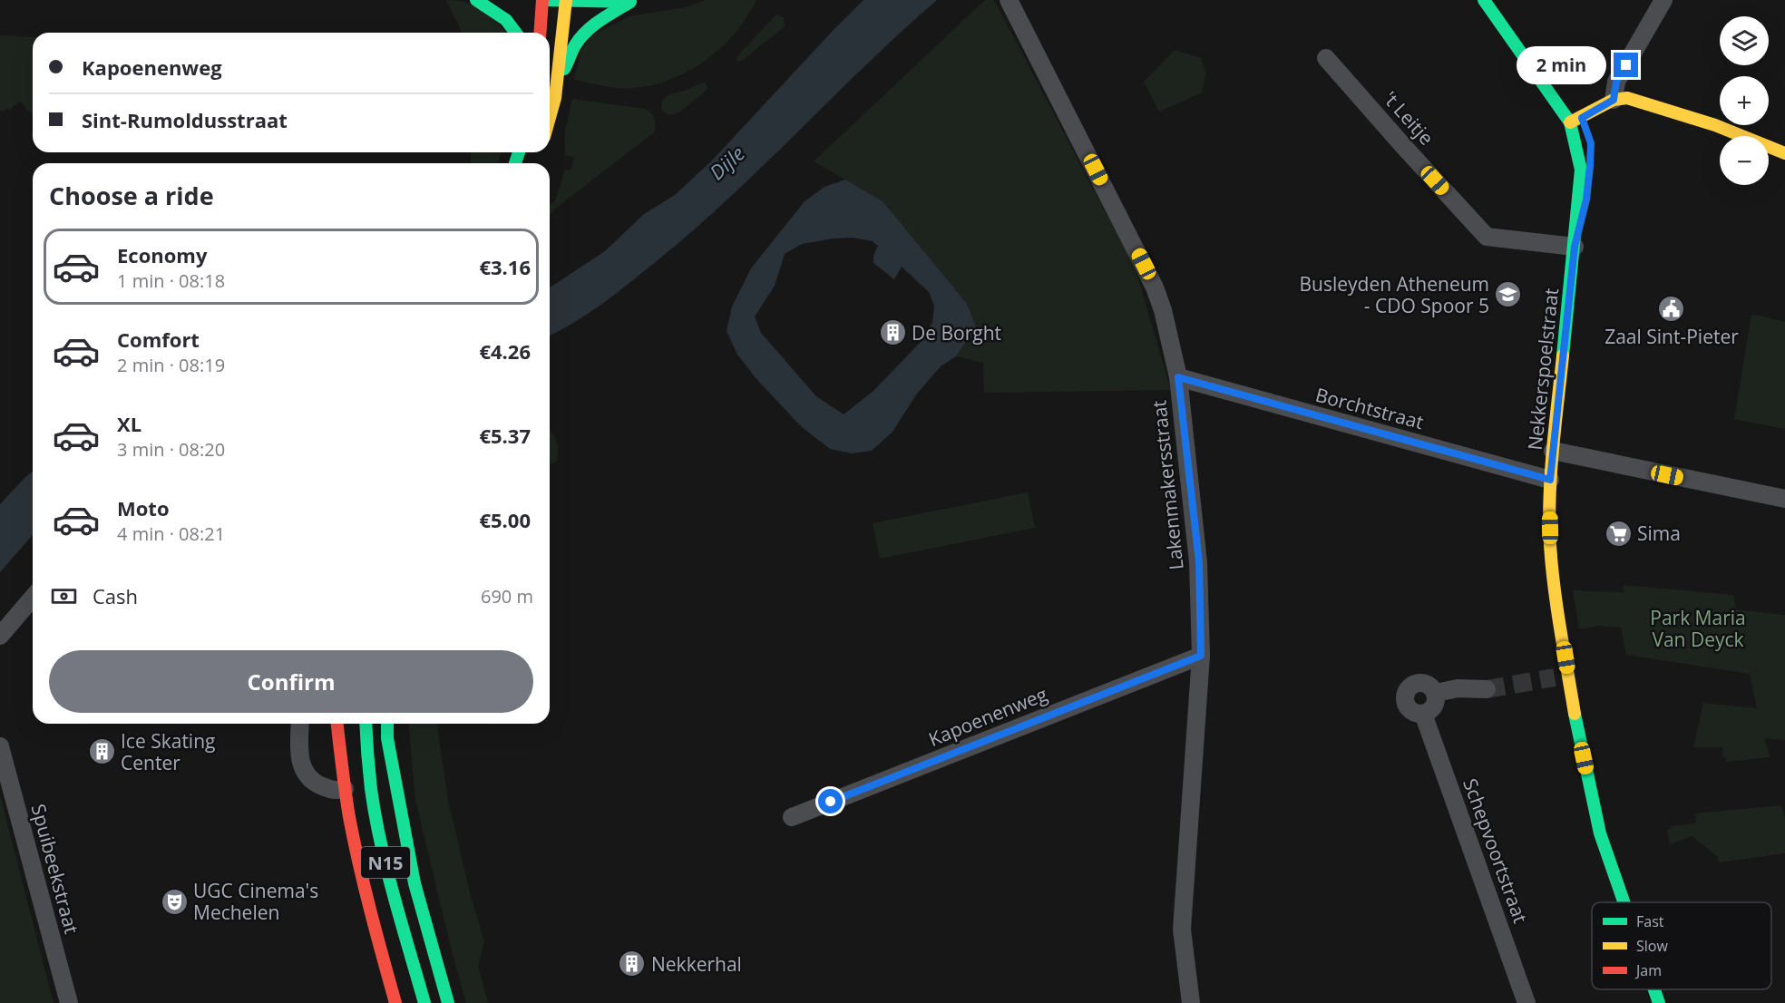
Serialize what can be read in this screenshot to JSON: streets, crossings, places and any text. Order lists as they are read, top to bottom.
{
  "streets": {
    "main road": ["Nekkerspoelstraat", "N15"],
    "street": [
      "'t Leitje",
      "Borchtstraat",
      "Lakenmakersstraat",
      "Kapoenenweg",
      "Schepvoortstraat",
      "Spuibeekstraat"
    ]
  },
  "crossings": [
    ["'t Leitje", "Nekkerspoelstraat"],
    ["Nekkerspoelstraat", "Borchtstraat"],
    ["Borchtstraat", "Lakenmakersstraat"],
    ["Lakenmakersstraat", "Kapoenenweg"]
  ],
  "water": ["Dijle"],
  "parks": ["Park Maria Van Deyck"],
  "places": {
    "school or university": ["Busleyden Atheneum - CDO Spoor 5"],
    "public building": ["Zaal Sint-Pieter"],
    "building": ["De Borght", "Ice Skating Center", "Nekkerhal"],
    "supermarket": ["Sima"],
    "theatre": ["UGC Cinema's Mechelen"]
  },
  "legend": ["Fast", "Slow", "Jam"],
  "page": {
    "map_buttons": ["+", "−"],
    "banner": ["Kapoenenweg", "Sint-Rumoldusstraat"],
    "bubble": "2 min",
    "heading": "Choose a ride",
    "list": [
      {
        "name": "Economy",
        "note": "1 min · 08:18",
        "value": "€3.16"
      },
      {
        "name": "Comfort",
        "note": "2 min · 08:19",
        "value": "€4.26"
      },
      {
        "name": "XL",
        "note": "3 min · 08:20",
        "value": "€5.37"
      },
      {
        "name": "Moto",
        "note": "4 min · 08:21",
        "value": "€5.00"
      }
    ],
    "pay": ["Cash", "690 m"],
    "buttons": "Confirm"
  }
}
